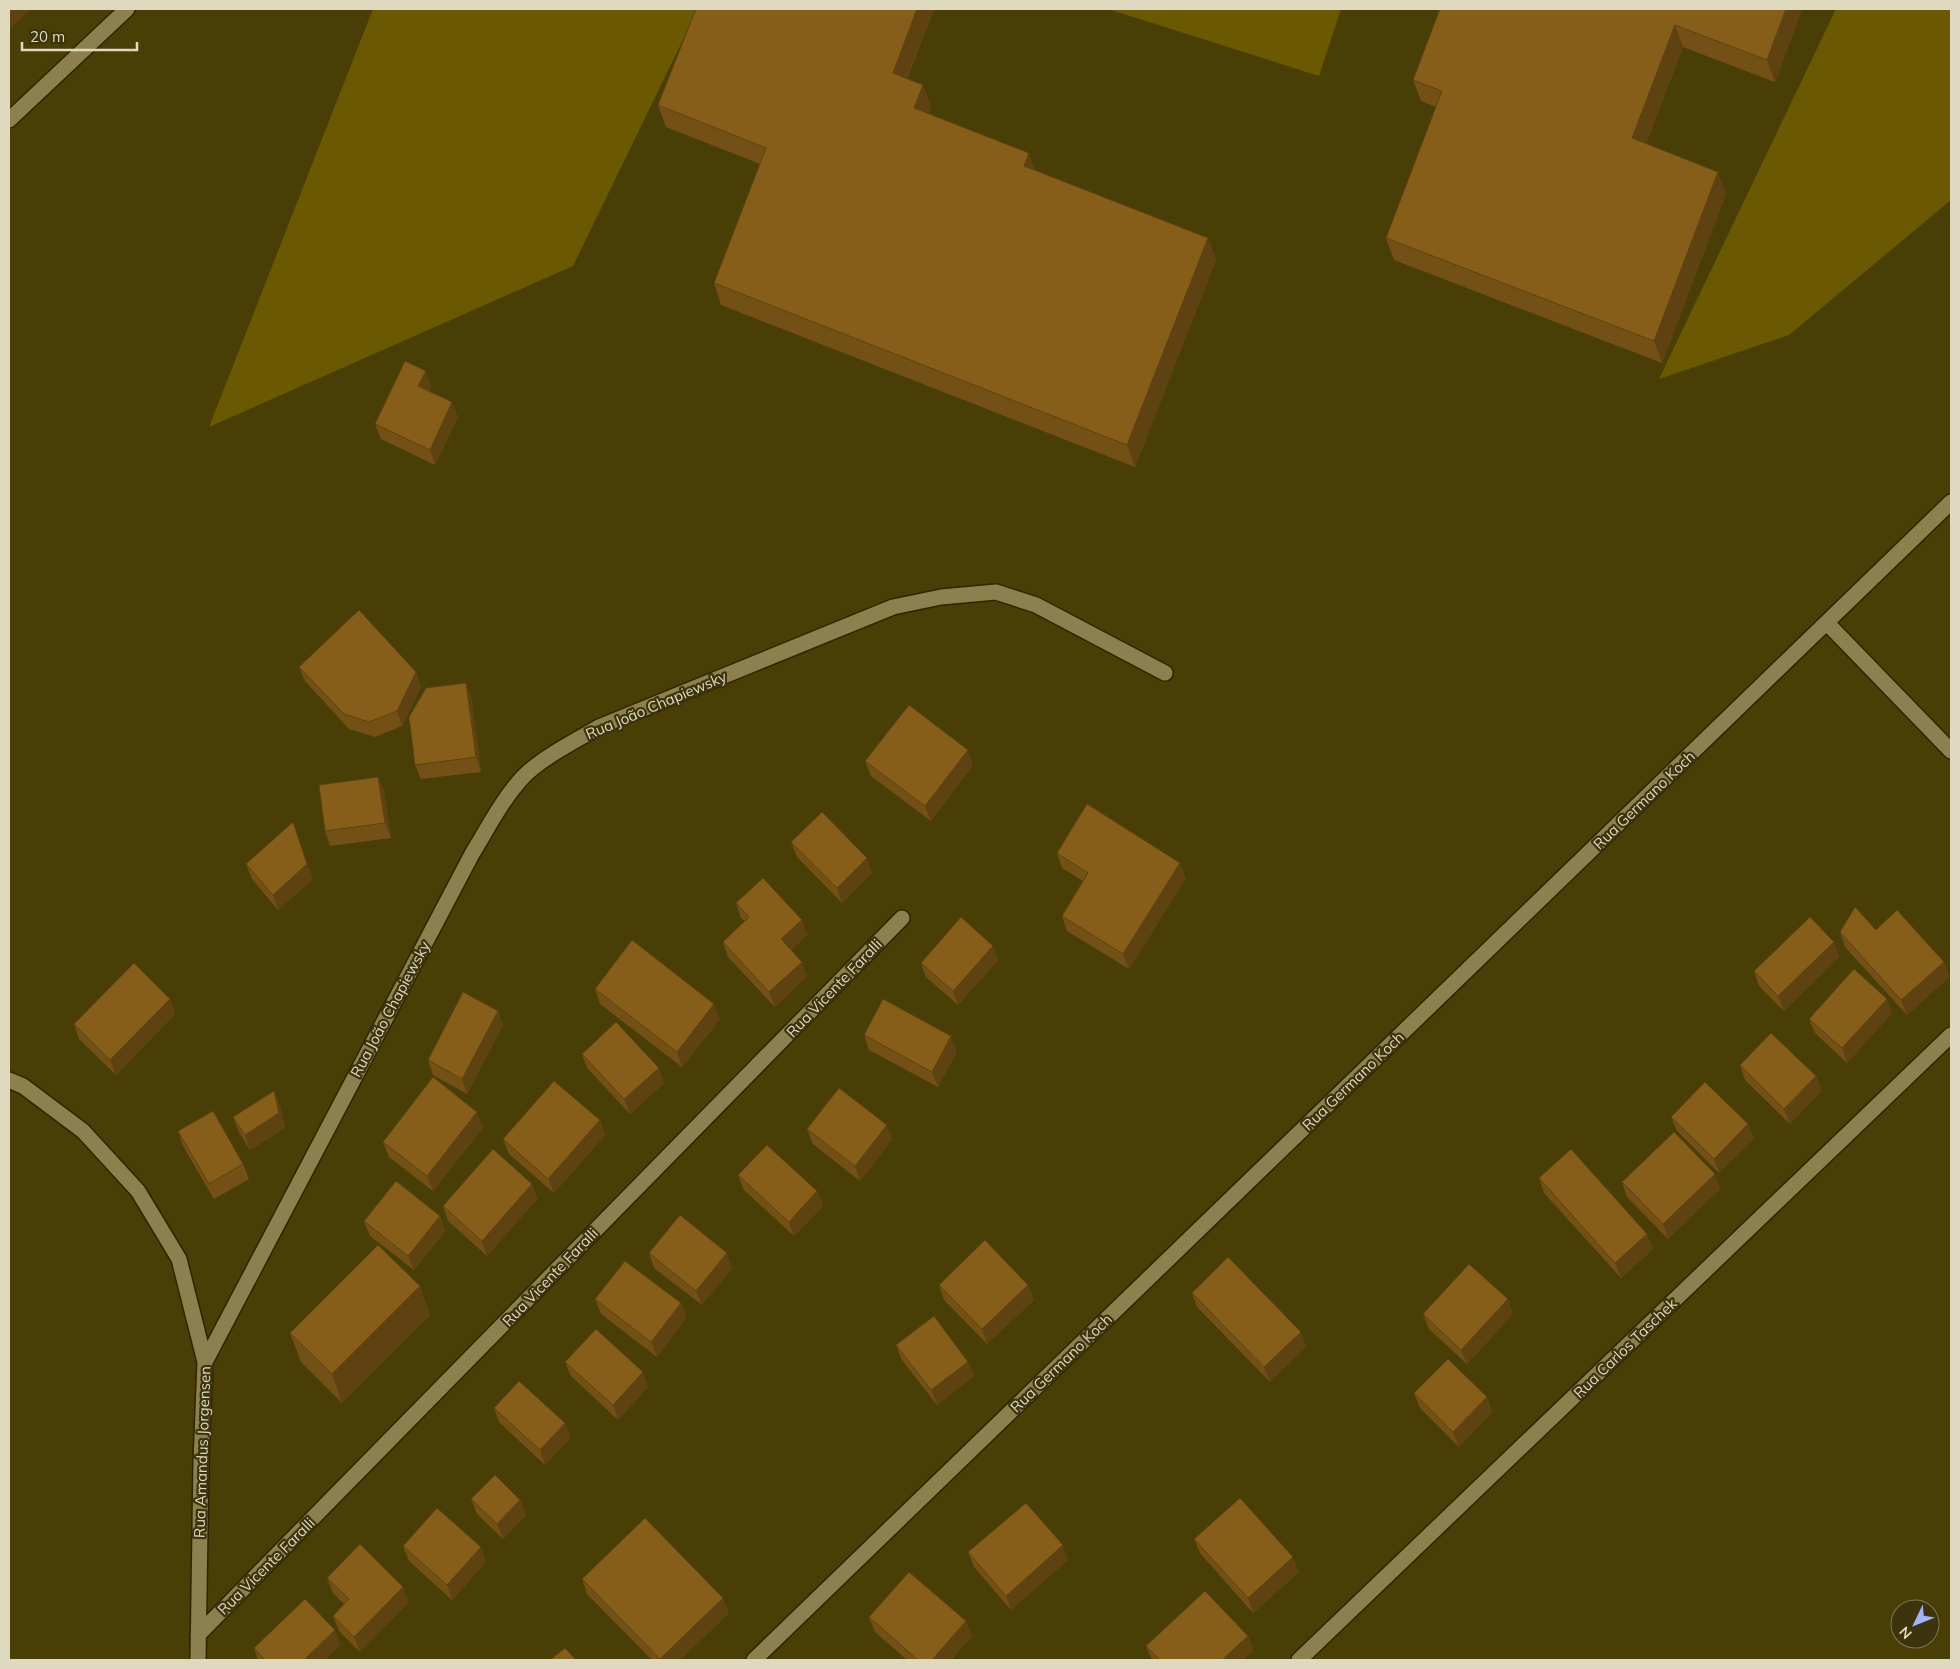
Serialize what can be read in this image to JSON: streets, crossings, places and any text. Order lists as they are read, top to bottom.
{
  "streets": {
    "street": [
      "Rua João Chapiewsky",
      "Rua Germano Koch",
      "Rua Vicente Faralli",
      "Rua Carlos Taschek",
      "Rua Amandus Jorgensen"
    ]
  },
  "crossings": [
    ["Rua João Chapiewsky", "Rua Amandus Jorgensen"],
    ["Rua Vicente Faralli", "Rua Amandus Jorgensen"]
  ],
  "scale_bar": "20 m",
  "north": "bottom left"
}
